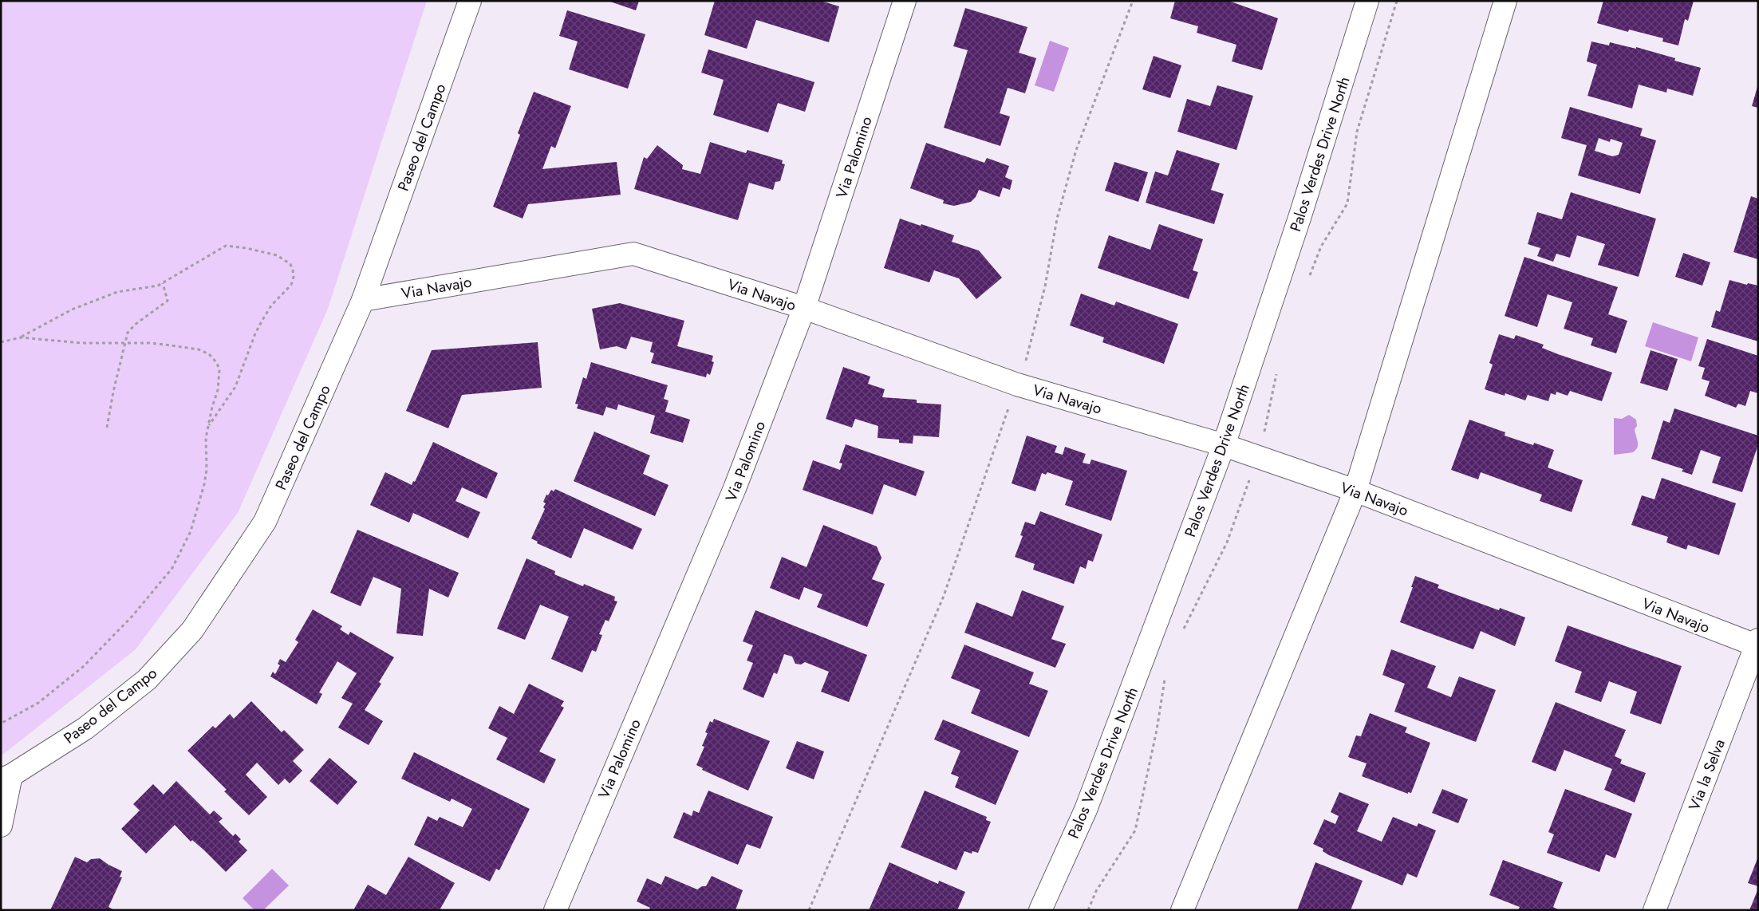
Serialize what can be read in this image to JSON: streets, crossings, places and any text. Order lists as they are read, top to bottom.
{
  "streets": {
    "street": [
      "Paseo del Campo",
      "Palos Verdes Drive North",
      "Via Palomino",
      "Via Navajo",
      "Via la Selva"
    ]
  },
  "crossings": [
    ["Paseo del Campo", "Via Navajo"],
    ["Palos Verdes Drive North", "Via Navajo"],
    ["Via Palomino", "Via Navajo"],
    ["Via Navajo", "Via la Selva"]
  ]
}
